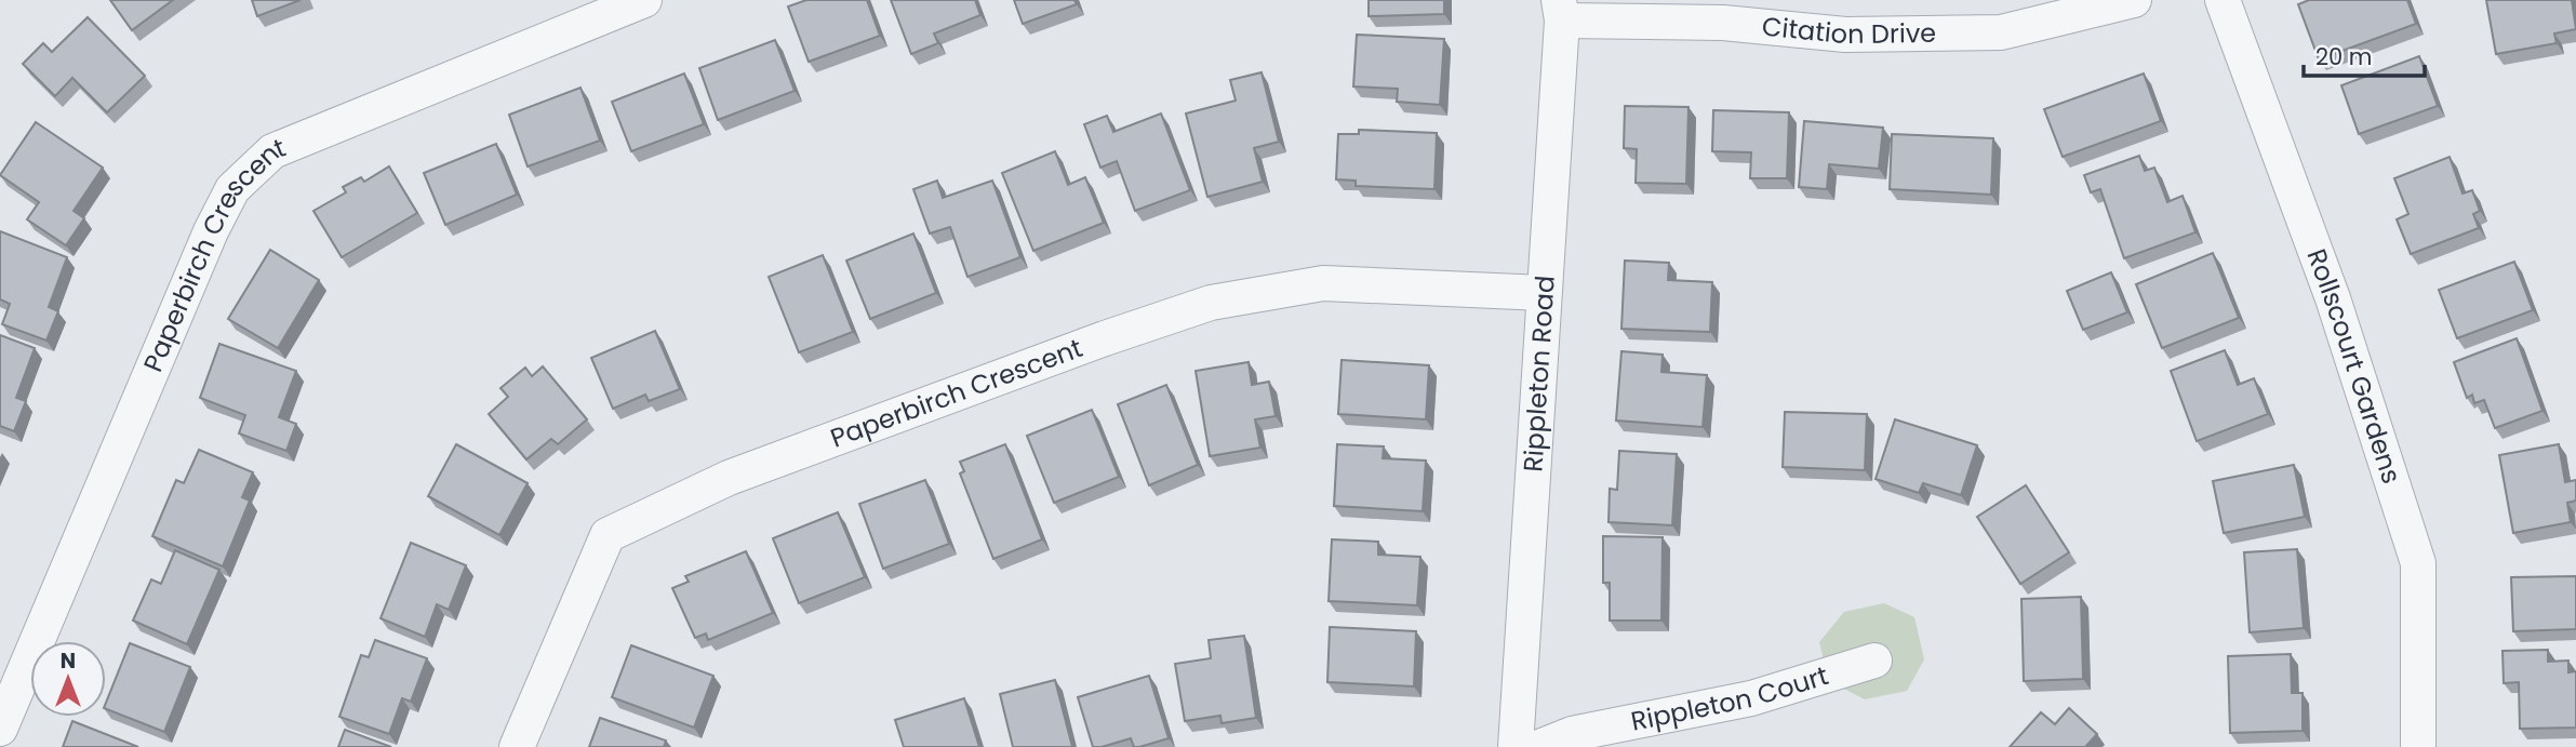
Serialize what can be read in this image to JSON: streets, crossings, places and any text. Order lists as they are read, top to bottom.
{
  "streets": {
    "street": [
      "Citation Drive",
      "Paperbirch Crescent",
      "Rollscourt Gardens",
      "Rippleton Road",
      "Rippleton Court"
    ]
  },
  "crossings": [
    ["Citation Drive", "Rippleton Road"],
    ["Paperbirch Crescent", "Rippleton Road"]
  ],
  "scale_bar": "20 m",
  "north": "top"
}
